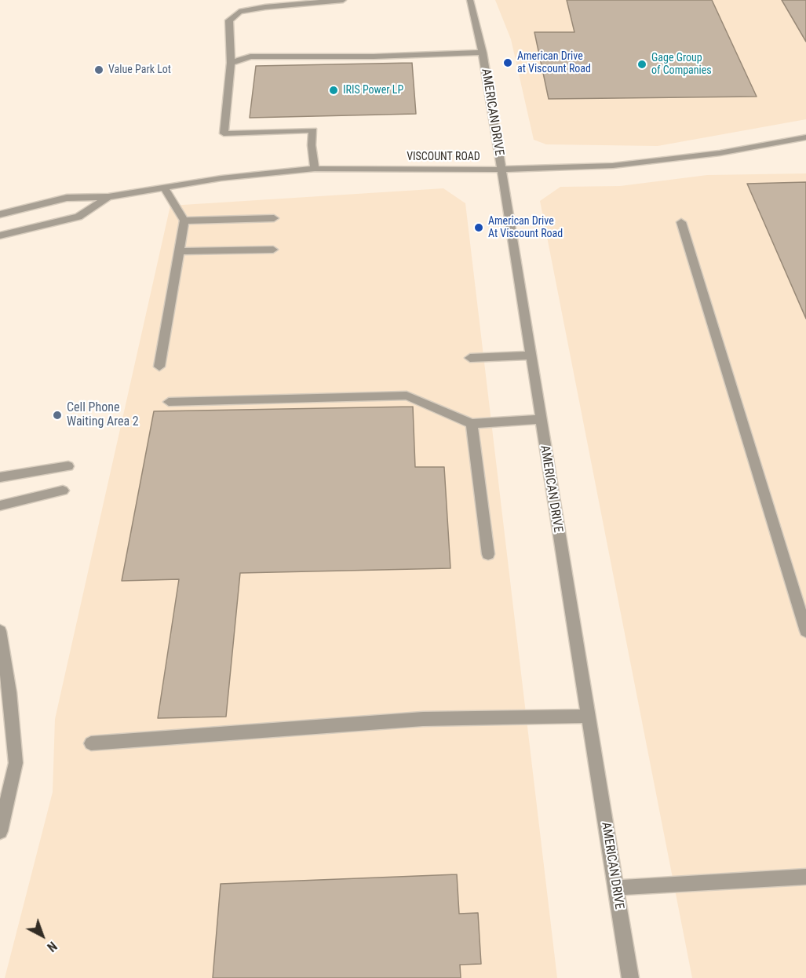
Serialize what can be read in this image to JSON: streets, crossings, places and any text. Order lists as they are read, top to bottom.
{
  "streets": {
    "street": ["AMERICAN DRIVE", "VISCOUNT ROAD"]
  },
  "crossings": [
    ["AMERICAN DRIVE", "VISCOUNT ROAD"]
  ],
  "places": [
    "American Drive at Viscount Road",
    "Gage Group of Companies",
    "Value Park Lot",
    "IRIS Power LP",
    "American Drive At Viscount Road",
    "Cell Phone Waiting Area 2"
  ],
  "north": "bottom right"
}
